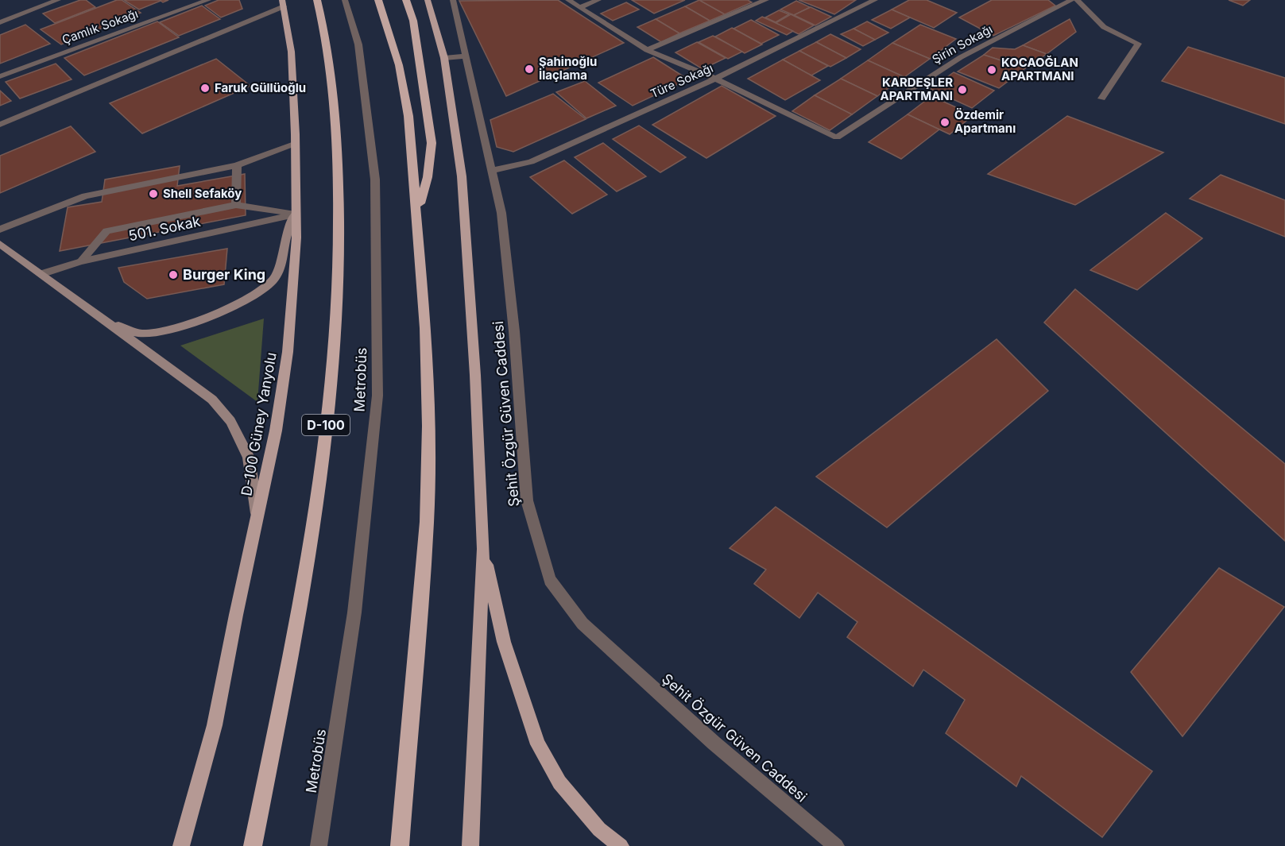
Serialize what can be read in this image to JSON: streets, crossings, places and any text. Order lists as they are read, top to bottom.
{
  "streets": {
    "highway": ["D-100"],
    "main road": ["D-100 Güney Yanyolu"],
    "street": [
      "Çamlık Sokağı",
      "Şirin Sokağı",
      "Türe Sokağı",
      "501. Sokak",
      "Metrobüs",
      "Şehit Özgür Güven Caddesi"
    ]
  },
  "crossings": [
    ["Şirin Sokağı", "Türe Sokağı"],
    ["Türe Sokağı", "Şehit Özgür Güven Caddesi"],
    ["501. Sokak", "D-100 Güney Yanyolu"]
  ],
  "places": [
    "Şahinoğlu İlaçlama",
    "KOCAOĞLAN APARTMANI",
    "Faruk Güllüoğlu",
    "KARDEŞLER APARTMANI",
    "Özdemir Apartmanı",
    "Shell Sefaköy",
    "Burger King"
  ]
}
